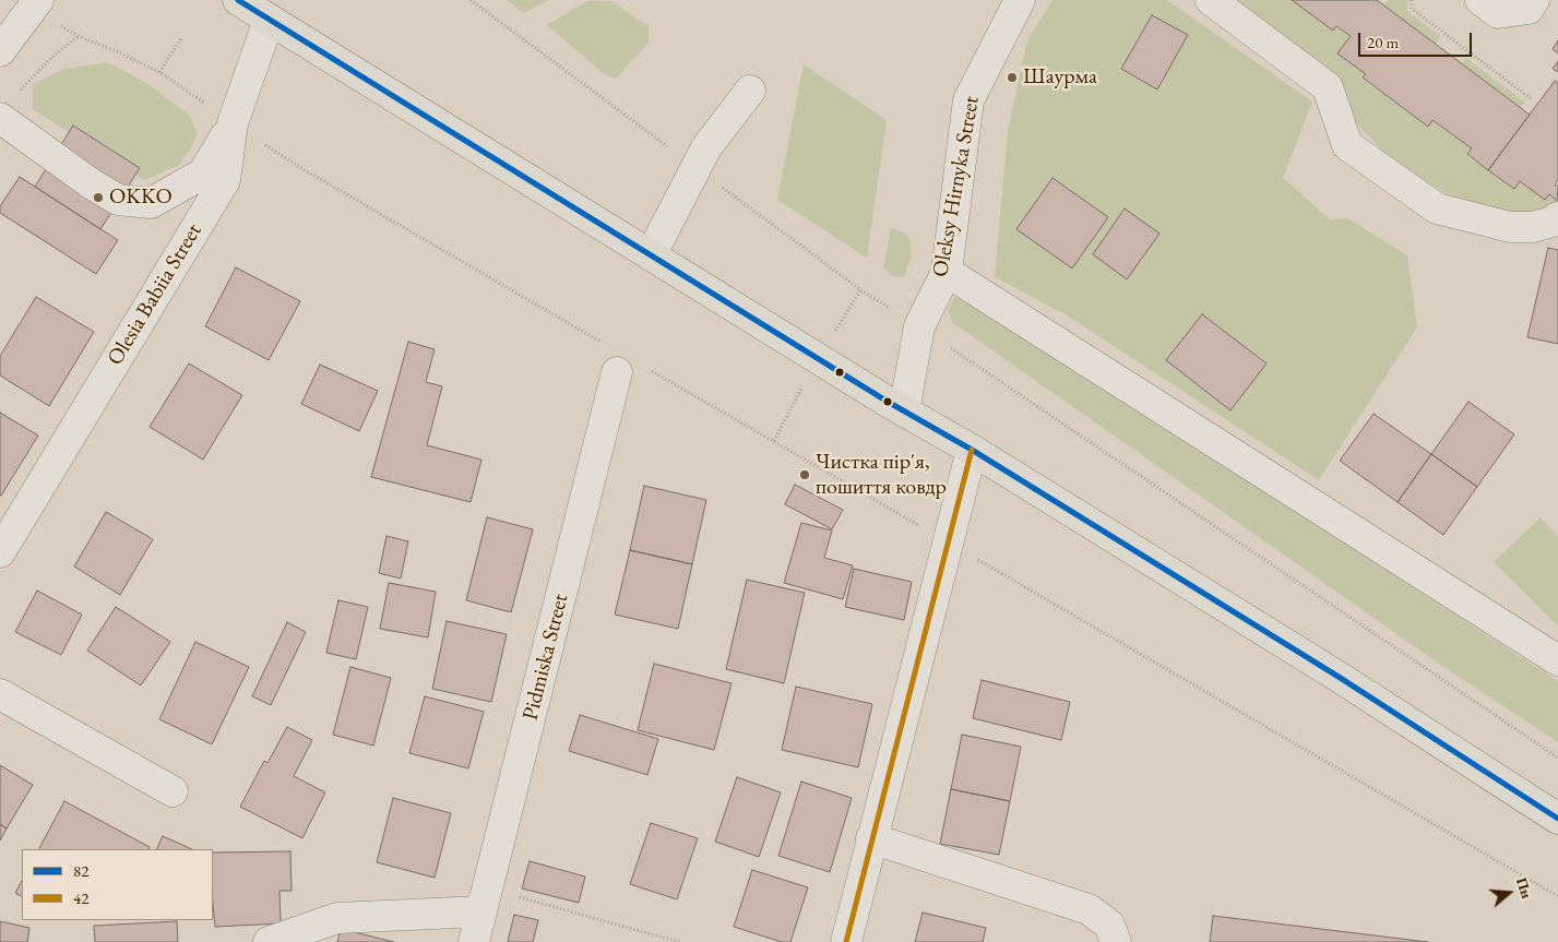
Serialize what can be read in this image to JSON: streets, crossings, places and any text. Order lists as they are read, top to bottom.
{
  "streets": {
    "street": ["Oleksy Hirnyka Street", "Olesia Babiia Street", "Pidmiska Street"]
  },
  "places": ["Шаурма", "OKKO", "Чистка пір'я, пошиття ковдр"],
  "lines": ["transit line 82", "transit line 42"],
  "legend": ["82", "42"],
  "scale_bar": "20 m",
  "north": "right"
}
